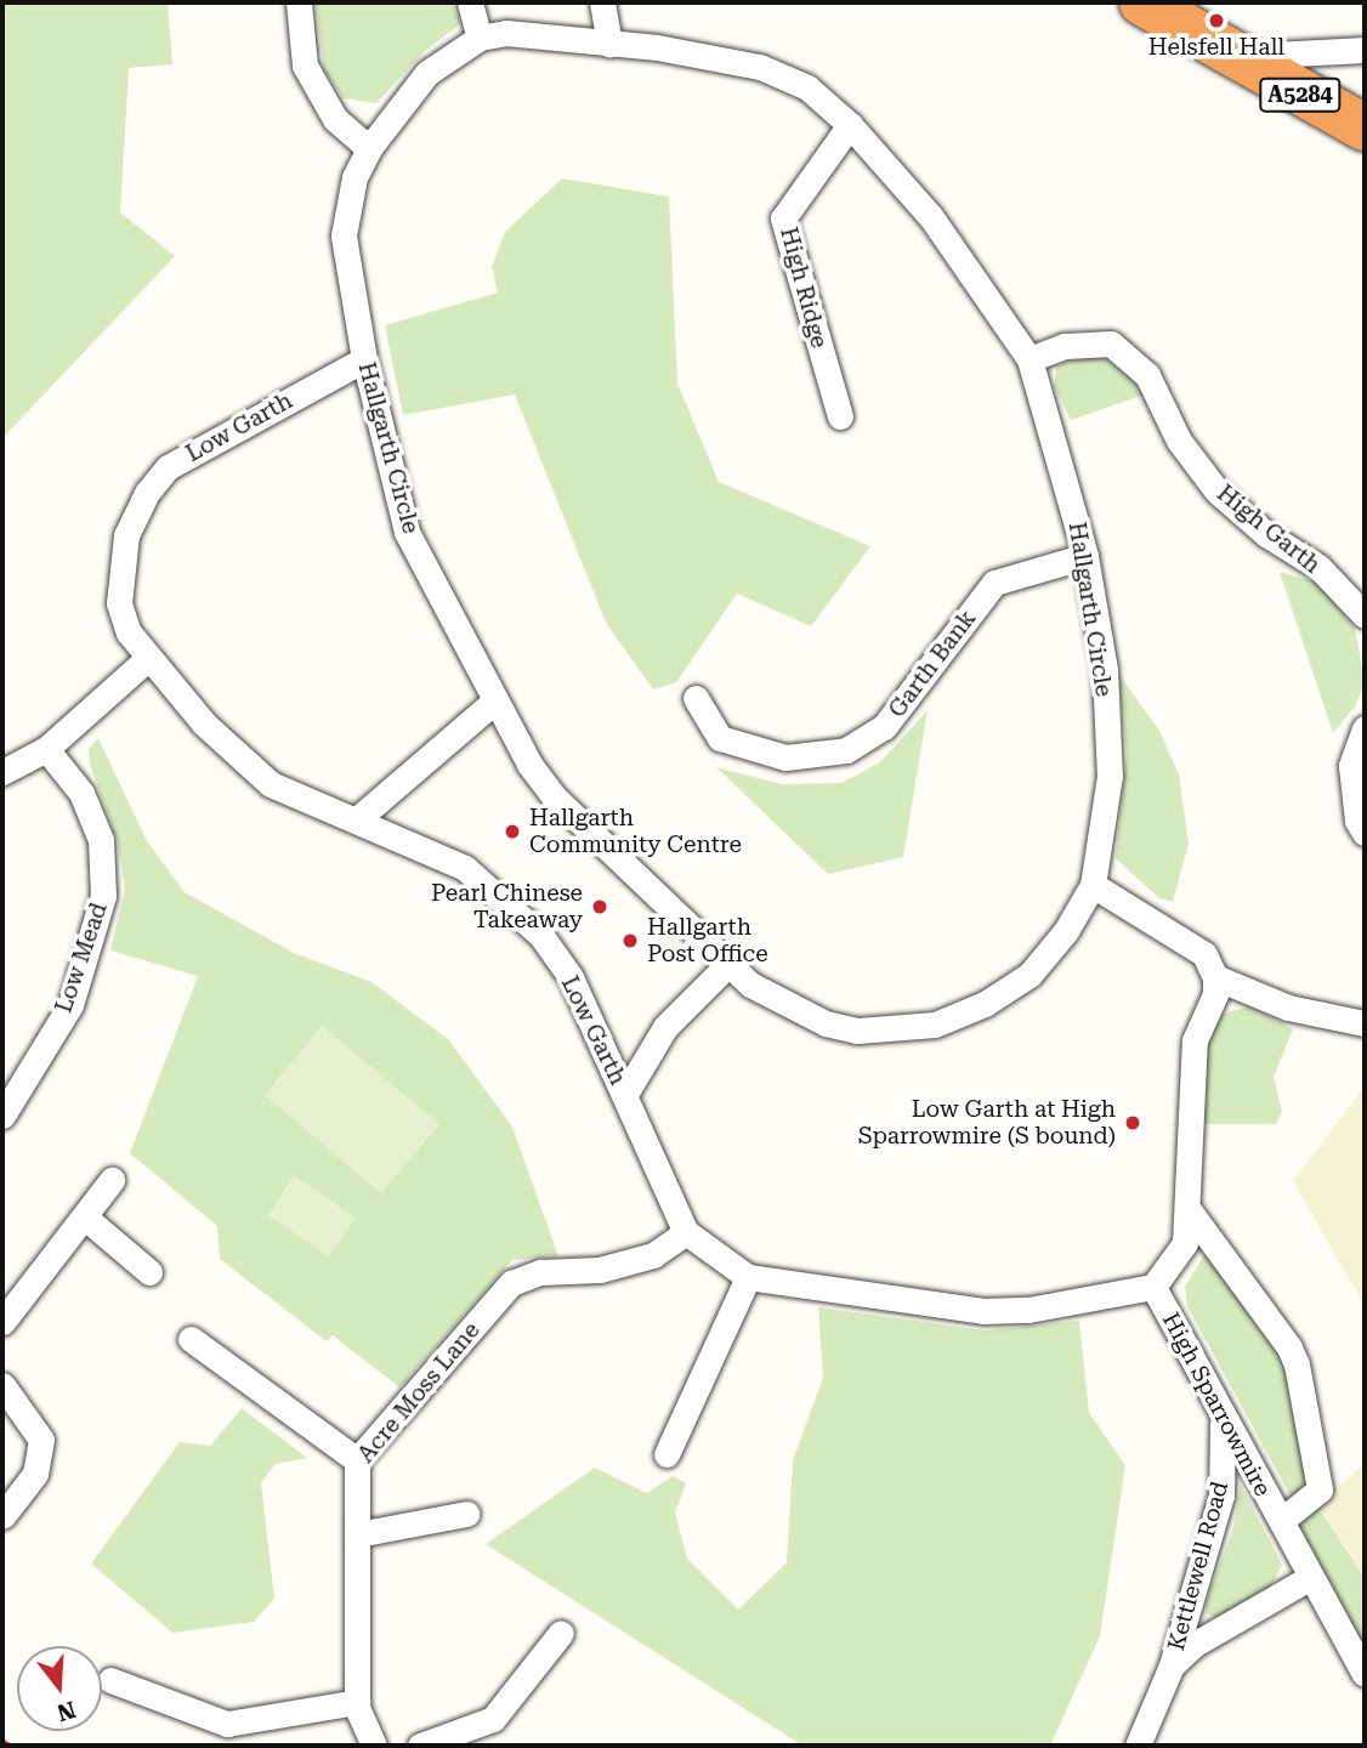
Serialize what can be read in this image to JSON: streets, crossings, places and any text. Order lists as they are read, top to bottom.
{
  "streets": {
    "highway": ["A5284"],
    "street": [
      "High Ridge",
      "Low Garth",
      "Hallgarth Circle",
      "High Garth",
      "Garth Bank",
      "Low Mead",
      "Acre Moss Lane",
      "High Sparrowmire",
      "Kettlewell Road"
    ]
  },
  "crossings": [
    ["High Ridge", "Hallgarth Circle"],
    ["Low Garth", "Hallgarth Circle"],
    ["Low Garth", "Acre Moss Lane"],
    ["Low Garth", "High Sparrowmire"],
    ["Hallgarth Circle", "High Garth"],
    ["Hallgarth Circle", "Garth Bank"],
    ["High Sparrowmire", "Kettlewell Road"]
  ],
  "places": [
    "Helsfell Hall",
    "Hallgarth Community Centre",
    "Pearl Chinese Takeaway",
    "Hallgarth Post Office",
    "Low Garth at High Sparrowmire (S bound)"
  ],
  "north": "bottom"
}
